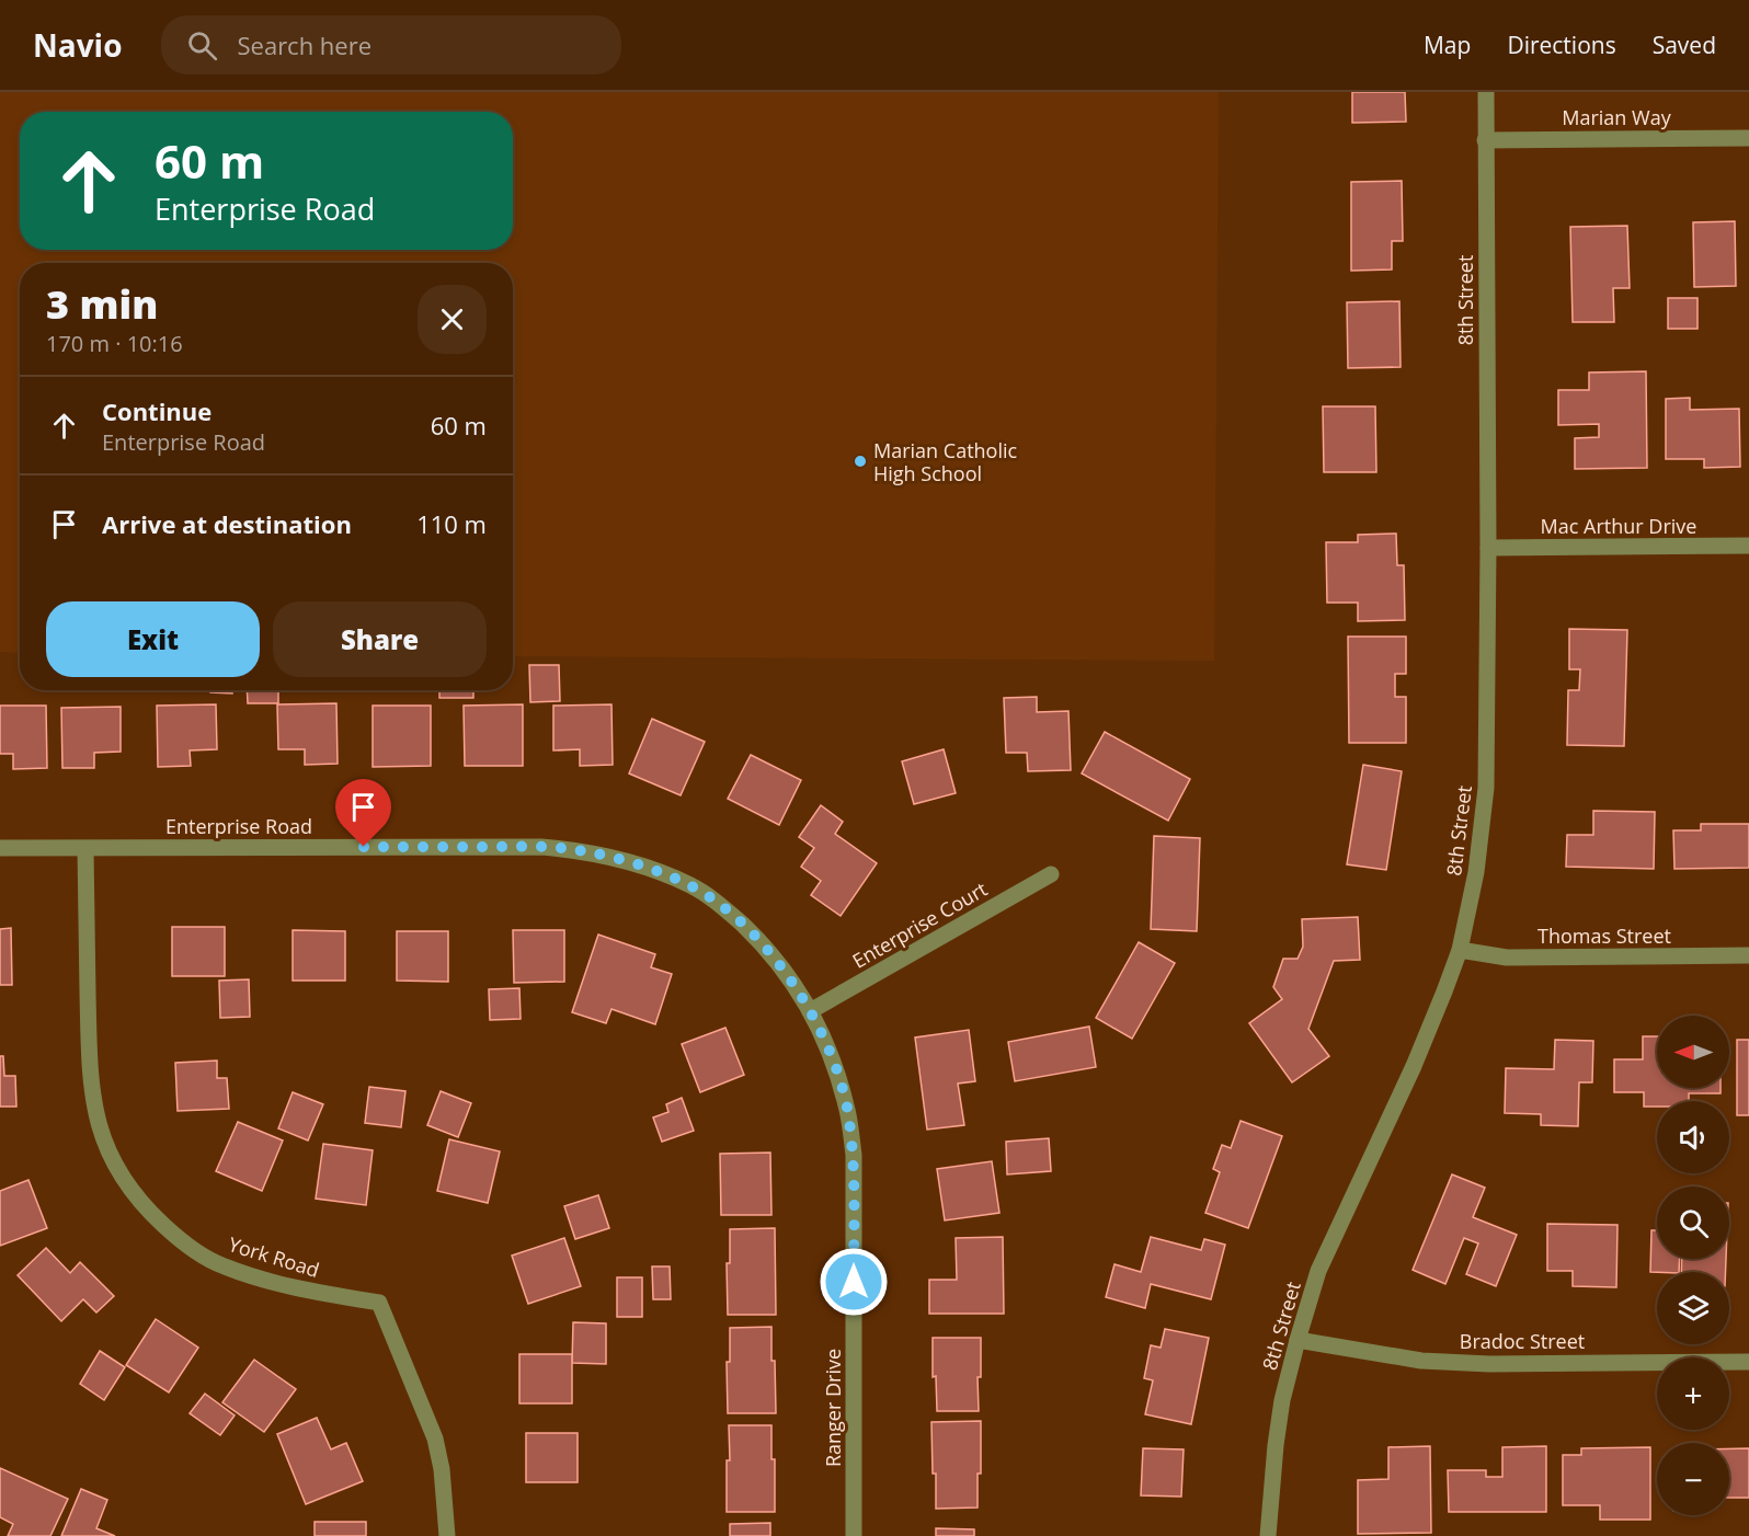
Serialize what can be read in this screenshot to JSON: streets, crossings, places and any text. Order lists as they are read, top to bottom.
{
  "streets": {
    "street": [
      "Marian Way",
      "8th Street",
      "Mac Arthur Drive",
      "Enterprise Road",
      "Enterprise Court",
      "Thomas Street",
      "York Road",
      "Bradoc Street",
      "Ranger Drive"
    ]
  },
  "crossings": [
    ["Marian Way", "8th Street"],
    ["8th Street", "Mac Arthur Drive"],
    ["8th Street", "Thomas Street"],
    ["8th Street", "Bradoc Street"],
    ["Enterprise Road", "Enterprise Court"],
    ["Enterprise Road", "York Road"],
    ["Enterprise Road", "Ranger Drive"],
    ["Enterprise Court", "Ranger Drive"]
  ],
  "places": ["Marian Catholic High School"],
  "north": "left",
  "page": {
    "header": "Navio",
    "search": "Search here",
    "nav": ["Map", "Directions", "Saved"],
    "turn": ["60 m", "Enterprise Road"],
    "heading": ["3 min", "170 m · 10:16"],
    "list": [
      {
        "name": "Continue",
        "note": "Enterprise Road",
        "value": "60 m"
      },
      {
        "name": "Arrive at destination",
        "value": "110 m"
      }
    ],
    "buttons": ["Exit", "Share"],
    "map_buttons": ["+", "−"]
  }
}
